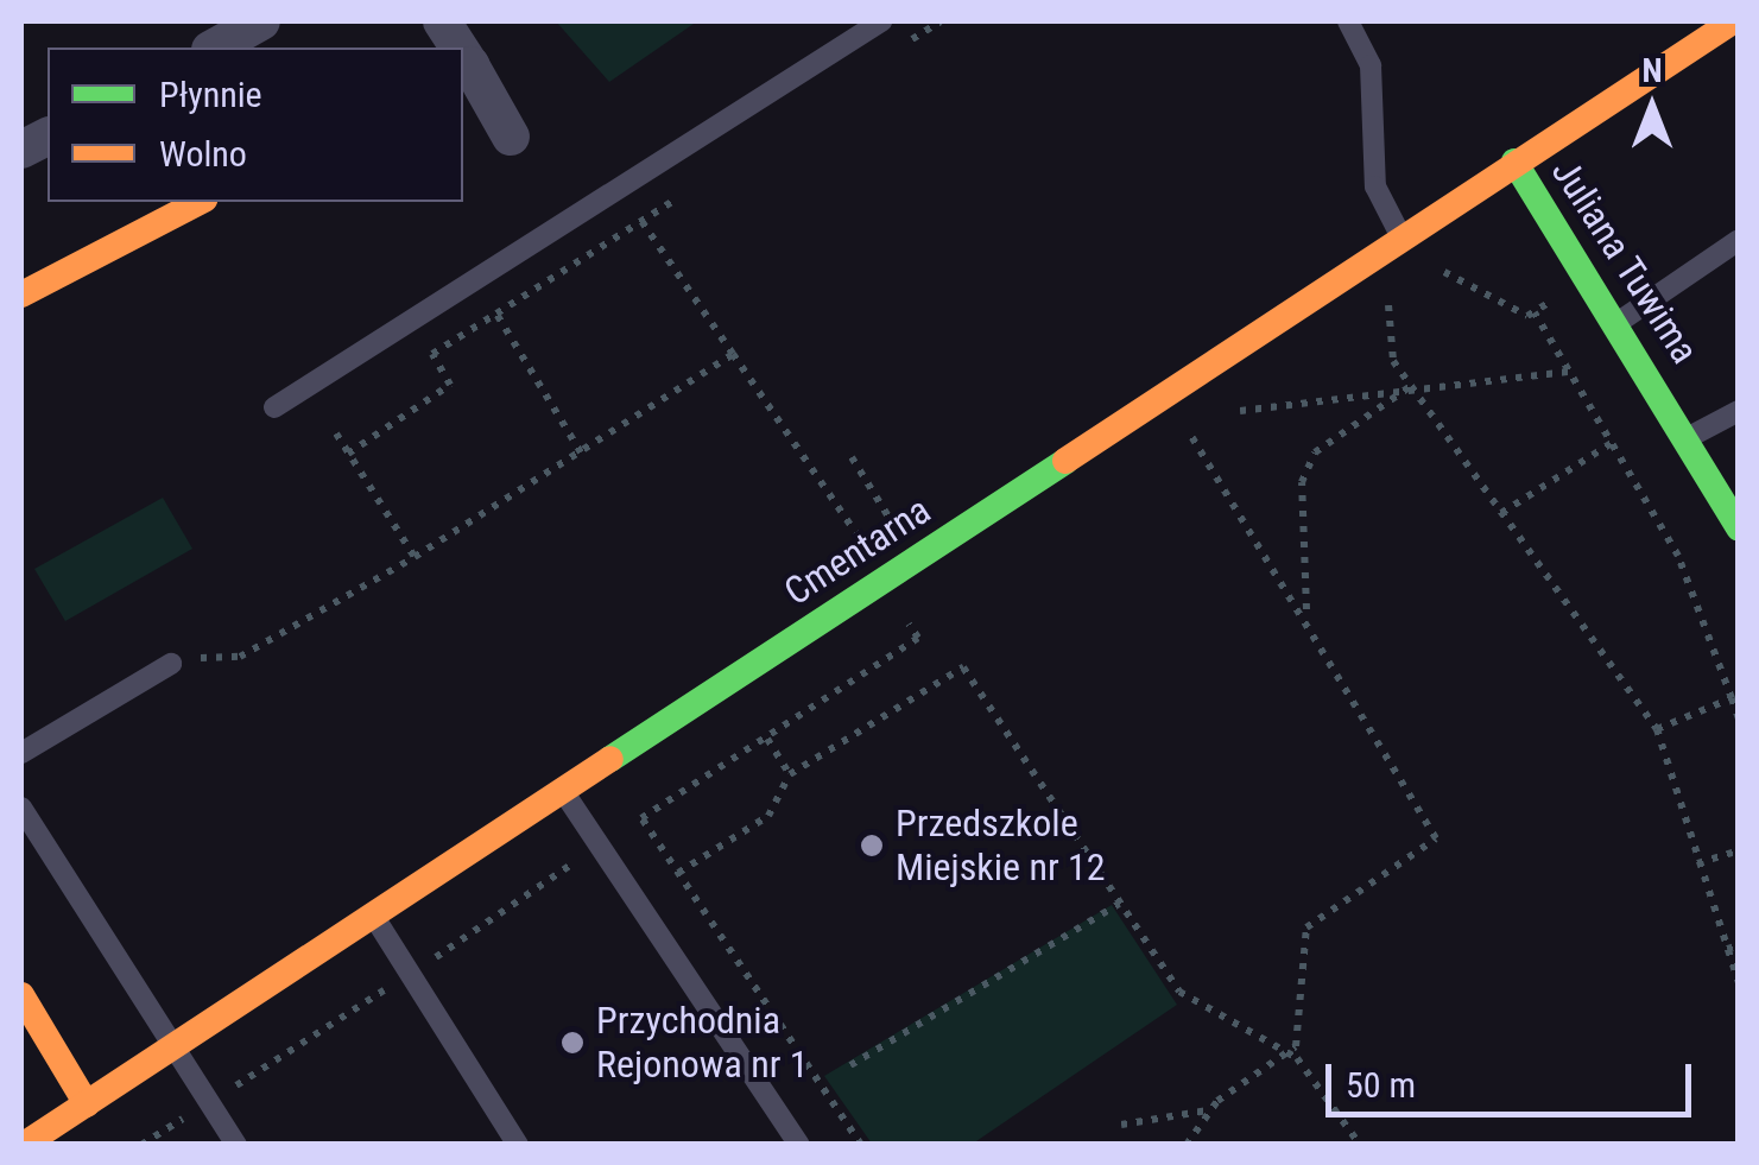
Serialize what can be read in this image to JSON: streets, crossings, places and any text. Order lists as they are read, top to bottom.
{
  "streets": {
    "street": ["Juliana Tuwima", "Cmentarna"]
  },
  "crossings": [
    ["Juliana Tuwima", "Cmentarna"]
  ],
  "places": ["Przedszkole Miejskie nr 12", "Przychodnia Rejonowa nr 1"],
  "legend": ["Płynnie", "Wolno"],
  "scale_bar": "50 m",
  "north": "top"
}
